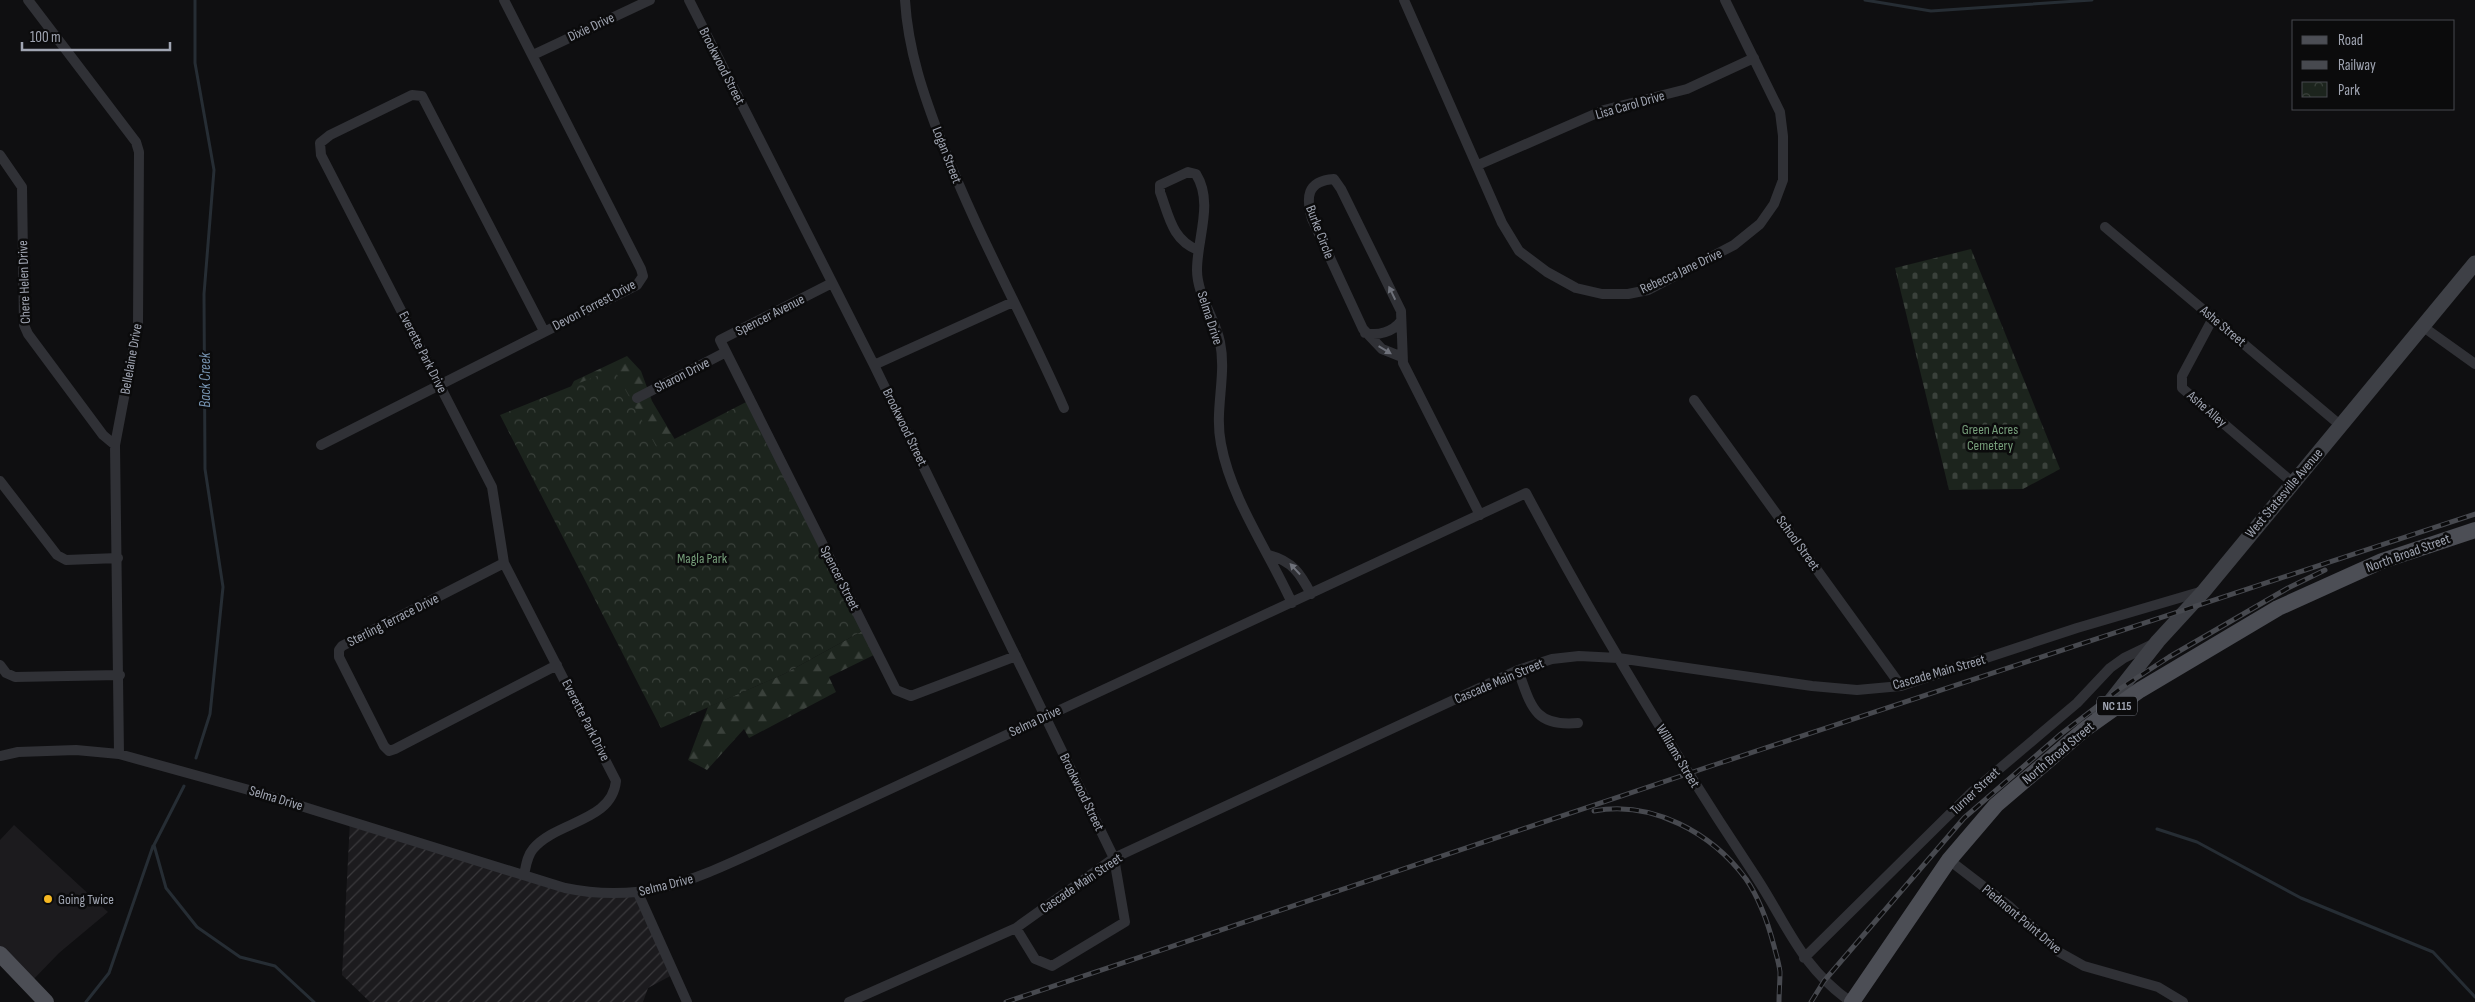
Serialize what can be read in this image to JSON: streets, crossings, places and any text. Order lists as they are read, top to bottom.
{
  "streets": {
    "main road": ["North Broad Street", "NC 115"],
    "street": [
      "Dixie Drive",
      "Brookwood Street",
      "Lisa Carol Drive",
      "Logan Street",
      "Burke Circle",
      "Rebecca Jane Drive",
      "Chere Helen Drive",
      "Devon Forrest Drive",
      "Spencer Avenue",
      "Selma Drive",
      "Ashe Street",
      "Everette Park Drive",
      "Bellelaine Drive",
      "Sharon Drive",
      "Ashe Alley",
      "West Statesville Avenue",
      "School Street",
      "Spencer Street",
      "Sterling Terrace Drive",
      "Cascade Main Street",
      "Williams Street",
      "Turner Street",
      "Piedmont Point Drive"
    ]
  },
  "crossings": [
    ["Dixie Drive", "Devon Forrest Drive"],
    ["Brookwood Street", "Spencer Avenue"],
    ["Brookwood Street", "Selma Drive"],
    ["Brookwood Street", "Spencer Street"],
    ["Brookwood Street", "Cascade Main Street"],
    ["Lisa Carol Drive", "Rebecca Jane Drive"],
    ["Burke Circle", "Selma Drive"],
    ["Chere Helen Drive", "Bellelaine Drive"],
    ["Devon Forrest Drive", "Everette Park Drive"],
    ["Spencer Avenue", "Sharon Drive"],
    ["Spencer Avenue", "Spencer Street"],
    ["Selma Drive", "Everette Park Drive"],
    ["Selma Drive", "Bellelaine Drive"],
    ["Selma Drive", "Williams Street"],
    ["Ashe Street", "Ashe Alley"],
    ["Ashe Street", "West Statesville Avenue"],
    ["Everette Park Drive", "Sterling Terrace Drive"],
    ["Sharon Drive", "Spencer Street"],
    ["Ashe Alley", "West Statesville Avenue"],
    ["West Statesville Avenue", "North Broad Street"],
    ["West Statesville Avenue", "Cascade Main Street"],
    ["West Statesville Avenue", "Turner Street"],
    ["School Street", "Cascade Main Street"],
    ["North Broad Street", "Williams Street"],
    ["North Broad Street", "Piedmont Point Drive"],
    ["Cascade Main Street", "Williams Street"],
    ["Williams Street", "Turner Street"]
  ],
  "water": ["Back Creek"],
  "parks": ["Green Acres Cemetery", "Magla Park"],
  "places": ["Going Twice"],
  "legend": ["Road", "Railway", "Park"],
  "scale_bar": "100 m"
}
